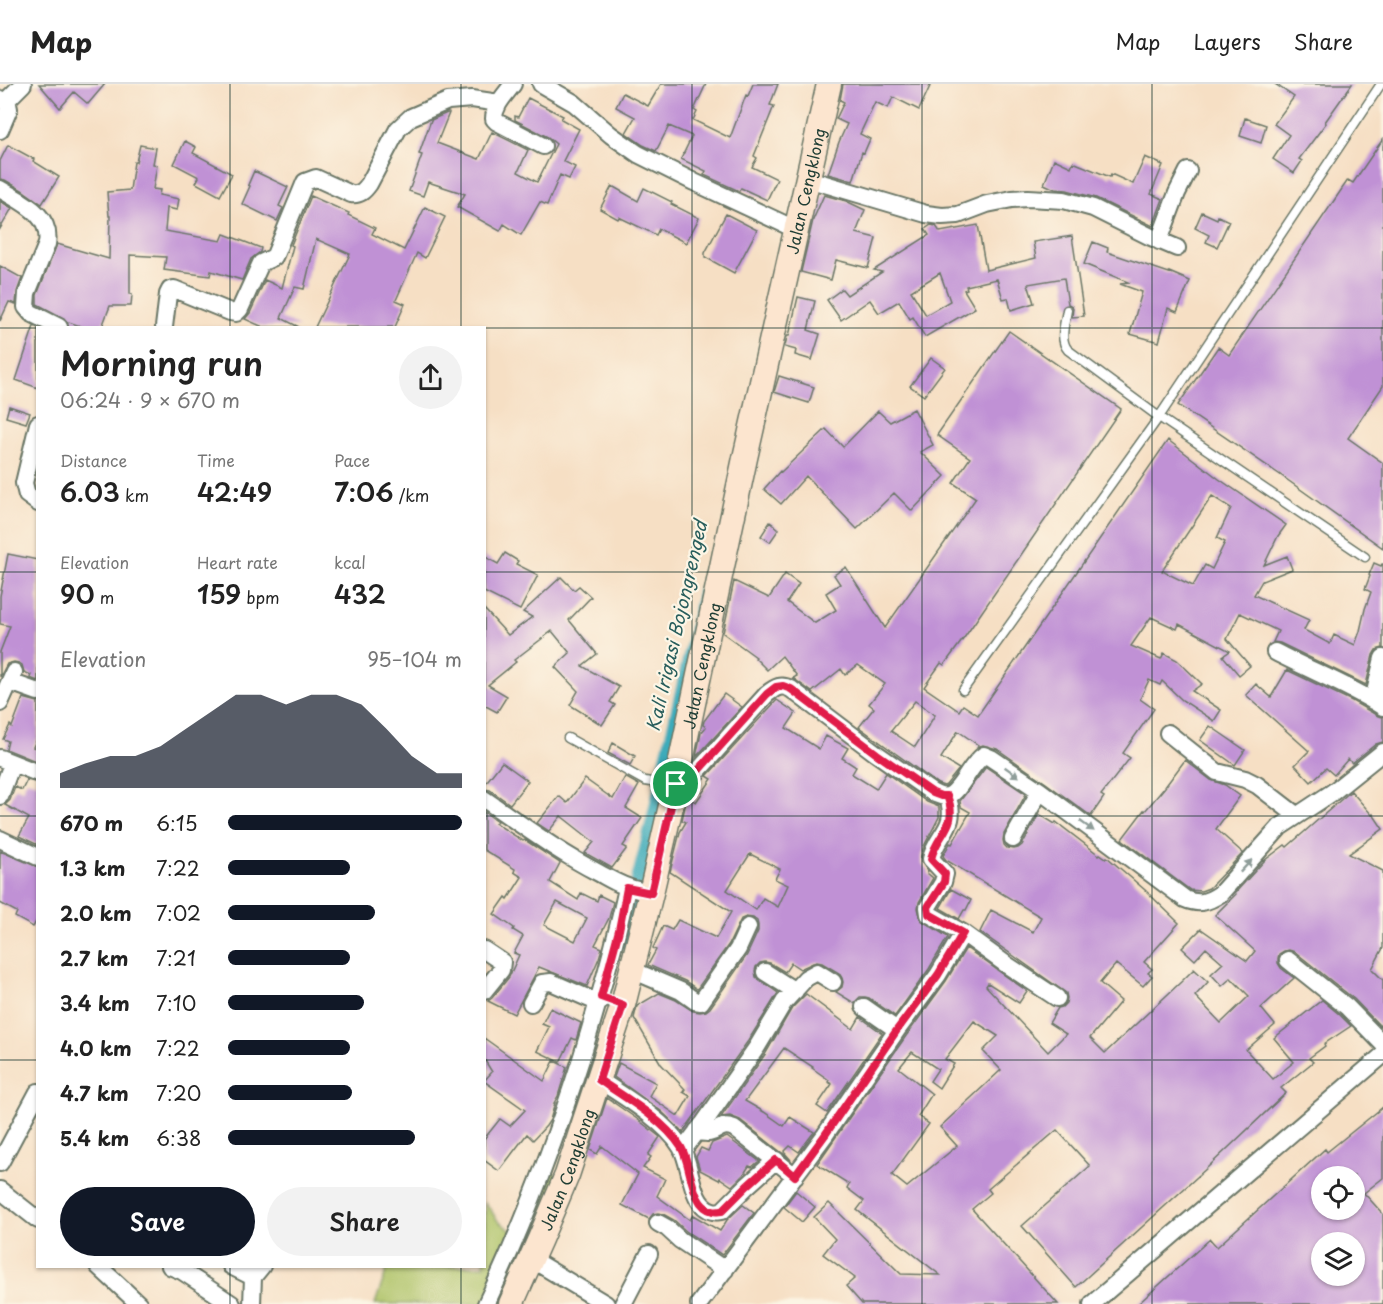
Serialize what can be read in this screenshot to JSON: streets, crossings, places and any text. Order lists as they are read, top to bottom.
{
  "streets": {
    "main road": ["Jalan Cengklong"]
  },
  "water": ["Kali Irigasi Bojongrenged"],
  "page": {
    "header": "Map",
    "nav": ["Map", "Layers", "Share"],
    "heading": ["Morning run", "06:24 · 9 × 670 m"],
    "stats": [
      ["Distance", "6.03 km"],
      ["Time", "42:49"],
      ["Pace", "7:06 /km"],
      ["Elevation", "90 m"],
      ["Heart rate", "159 bpm"],
      ["kcal", "432"]
    ],
    "chart": ["Elevation", "95–104 m"],
    "list": [
      {
        "name": "670 m",
        "note": "6:15"
      },
      {
        "name": "1.3 km",
        "note": "7:22"
      },
      {
        "name": "2.0 km",
        "note": "7:02"
      },
      {
        "name": "2.7 km",
        "note": "7:21"
      },
      {
        "name": "3.4 km",
        "note": "7:10"
      },
      {
        "name": "4.0 km",
        "note": "7:22"
      },
      {
        "name": "4.7 km",
        "note": "7:20"
      },
      {
        "name": "5.4 km",
        "note": "6:38"
      }
    ],
    "buttons": ["Save", "Share"]
  }
}
